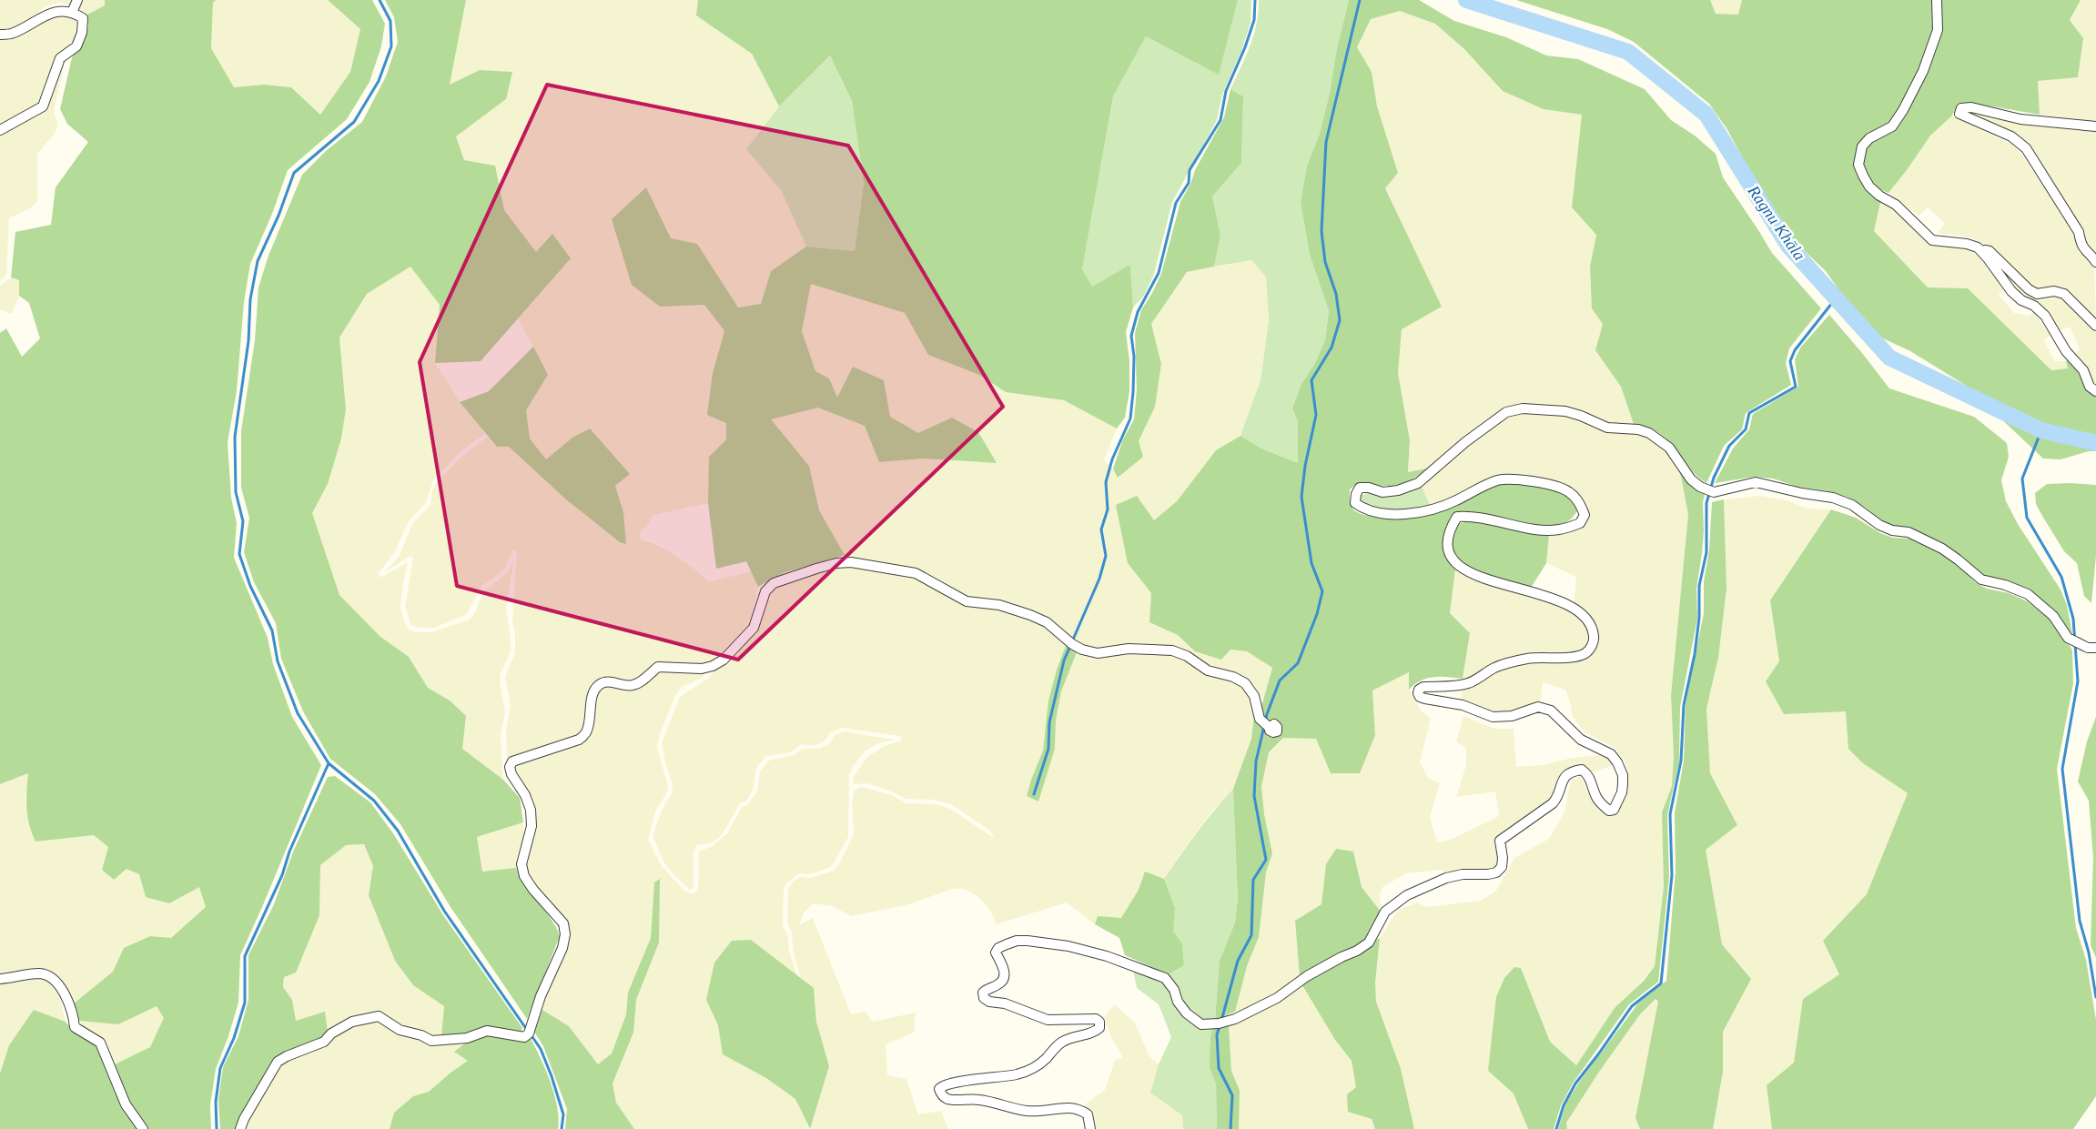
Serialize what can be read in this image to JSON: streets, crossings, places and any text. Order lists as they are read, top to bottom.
{
  "water": ["Ragnu Khāla"]
}
